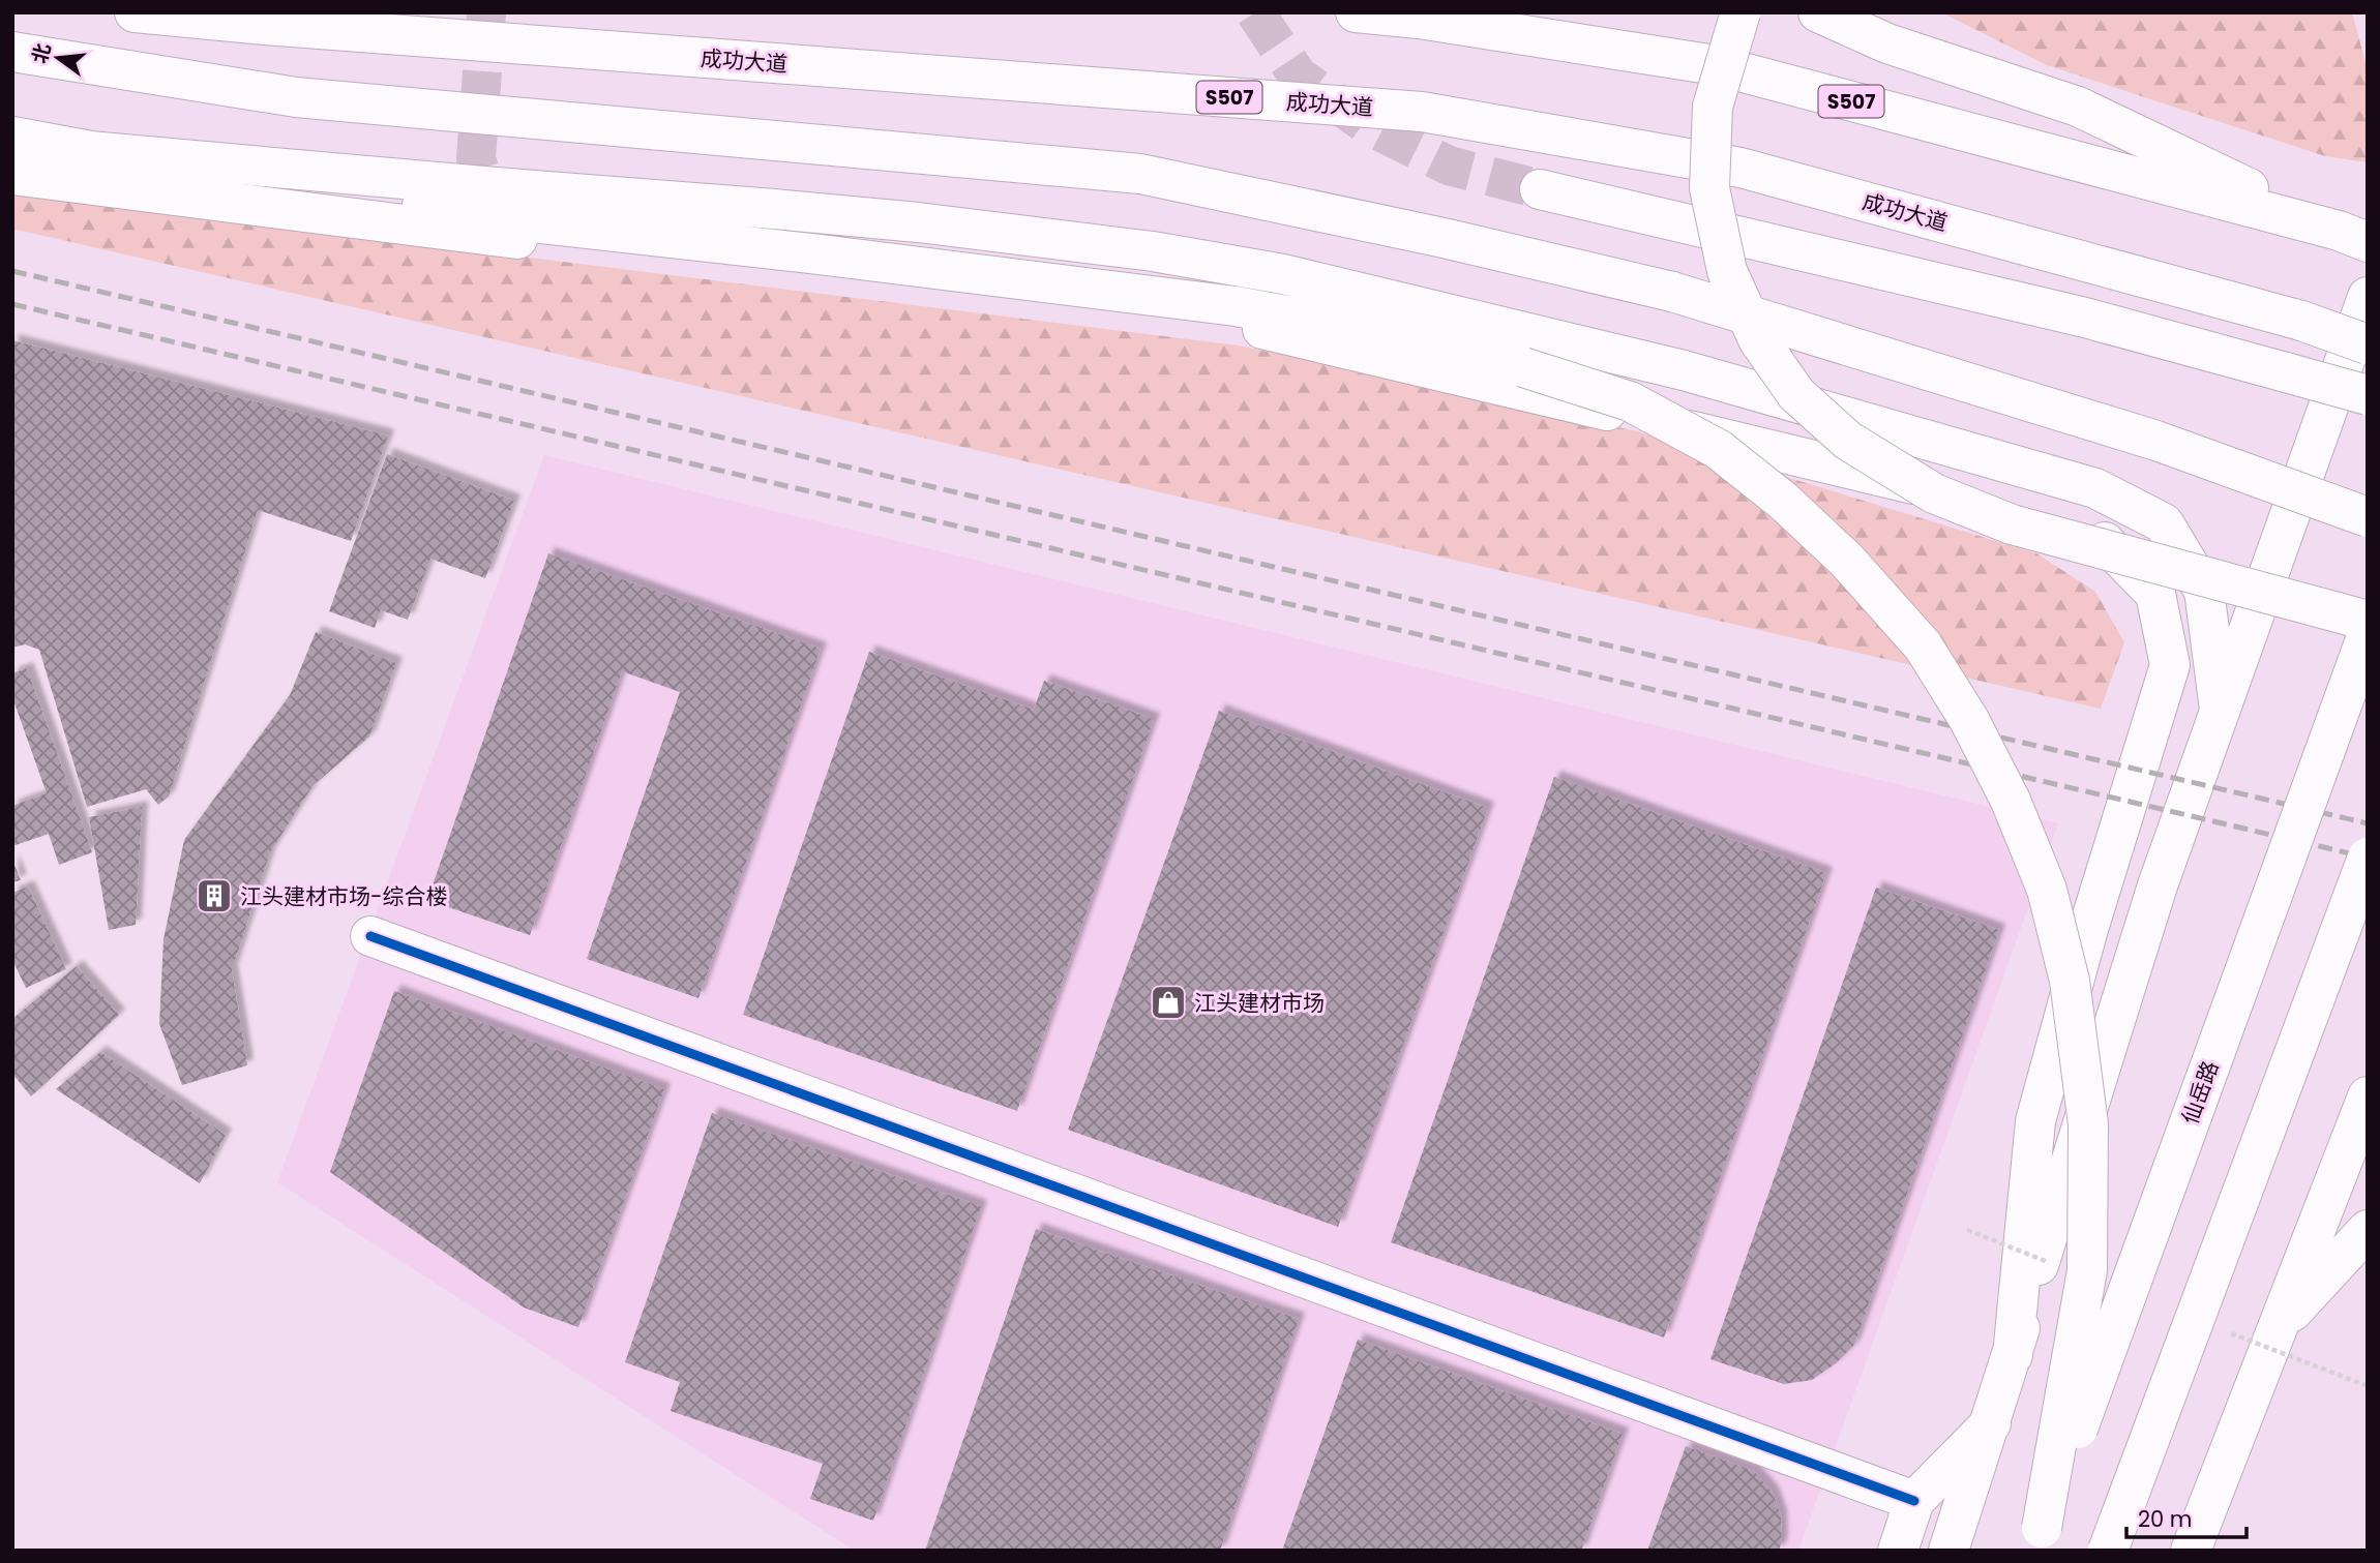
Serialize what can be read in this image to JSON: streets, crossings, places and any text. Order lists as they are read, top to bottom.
{
  "streets": {
    "main road": ["成功大道", "S507", "仙岳路"]
  },
  "places": {
    "building": ["江头建材市场-综合楼"],
    "shop": ["江头建材市场"]
  },
  "scale_bar": "20 m",
  "north": "left"
}
